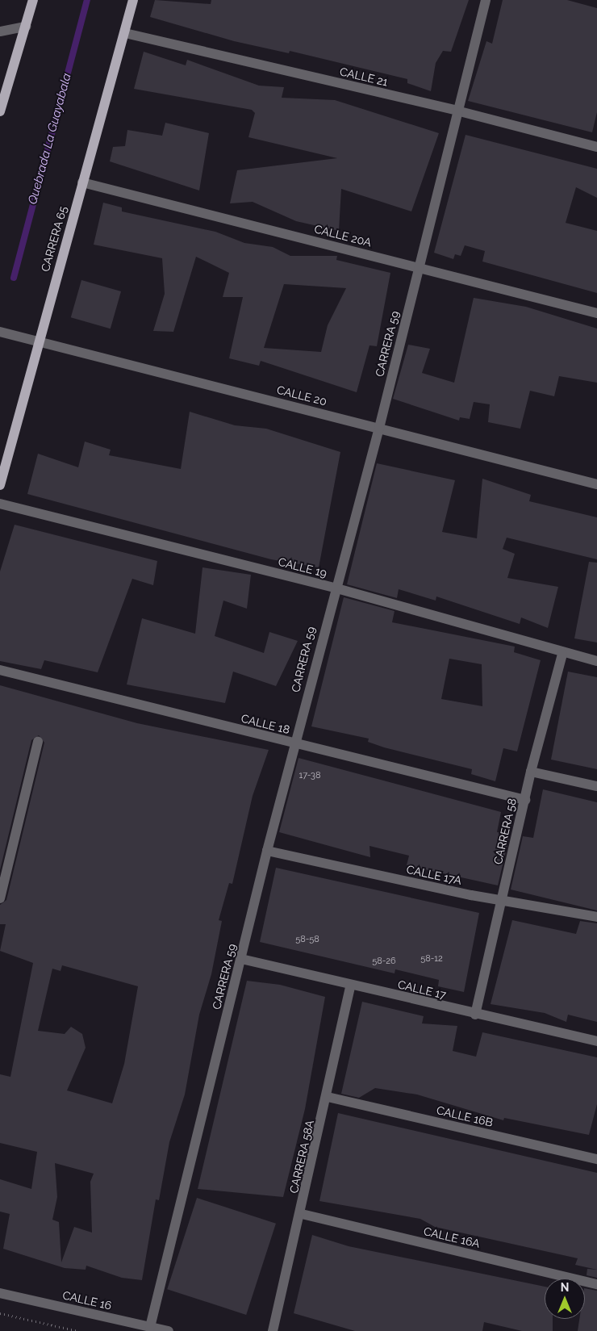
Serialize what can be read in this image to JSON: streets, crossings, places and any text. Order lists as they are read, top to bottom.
{
  "streets": {
    "main road": ["CARRERA 65"],
    "street": [
      "CALLE 21",
      "CALLE 20A",
      "CARRERA 59",
      "CALLE 20",
      "CALLE 19",
      "CALLE 18",
      "CARRERA 58",
      "CALLE 17A",
      "CALLE 17",
      "CALLE 16B",
      "CARRERA 58A",
      "CALLE 16A",
      "CALLE 16"
    ]
  },
  "crossings": [
    ["CALLE 21", "CARRERA 65"],
    ["CALLE 21", "CARRERA 59"],
    ["CALLE 20A", "CARRERA 65"],
    ["CALLE 20A", "CARRERA 59"],
    ["CARRERA 65", "CALLE 20"],
    ["CARRERA 59", "CALLE 20"],
    ["CARRERA 59", "CALLE 19"],
    ["CARRERA 59", "CALLE 18"],
    ["CARRERA 59", "CALLE 17A"],
    ["CARRERA 59", "CALLE 17"],
    ["CARRERA 59", "CALLE 16"],
    ["CALLE 19", "CARRERA 58"],
    ["CALLE 18", "CARRERA 58"],
    ["CARRERA 58", "CALLE 17A"],
    ["CARRERA 58", "CALLE 17"],
    ["CALLE 17", "CARRERA 58A"],
    ["CALLE 16B", "CARRERA 58A"],
    ["CARRERA 58A", "CALLE 16A"]
  ],
  "water": ["Quebrada La Guayabala"],
  "house_numbers": [
    "17-38",
    "58-58",
    "58-12",
    "58-26"
  ],
  "north": "top"
}
